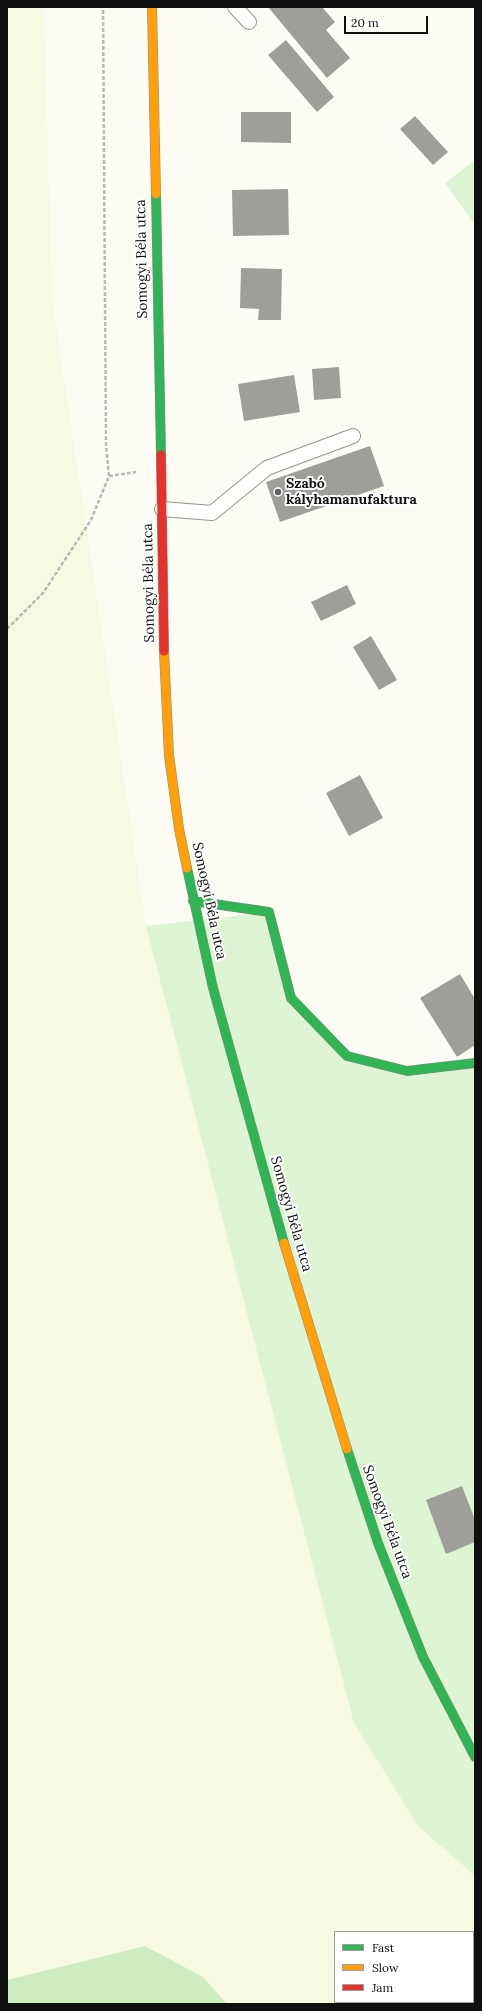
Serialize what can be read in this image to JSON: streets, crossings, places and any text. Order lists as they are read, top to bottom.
{
  "streets": {
    "main road": ["Somogyi Béla utca"]
  },
  "places": ["Szabó kályhamanufaktura"],
  "legend": ["Fast", "Slow", "Jam"],
  "scale_bar": "20 m"
}
